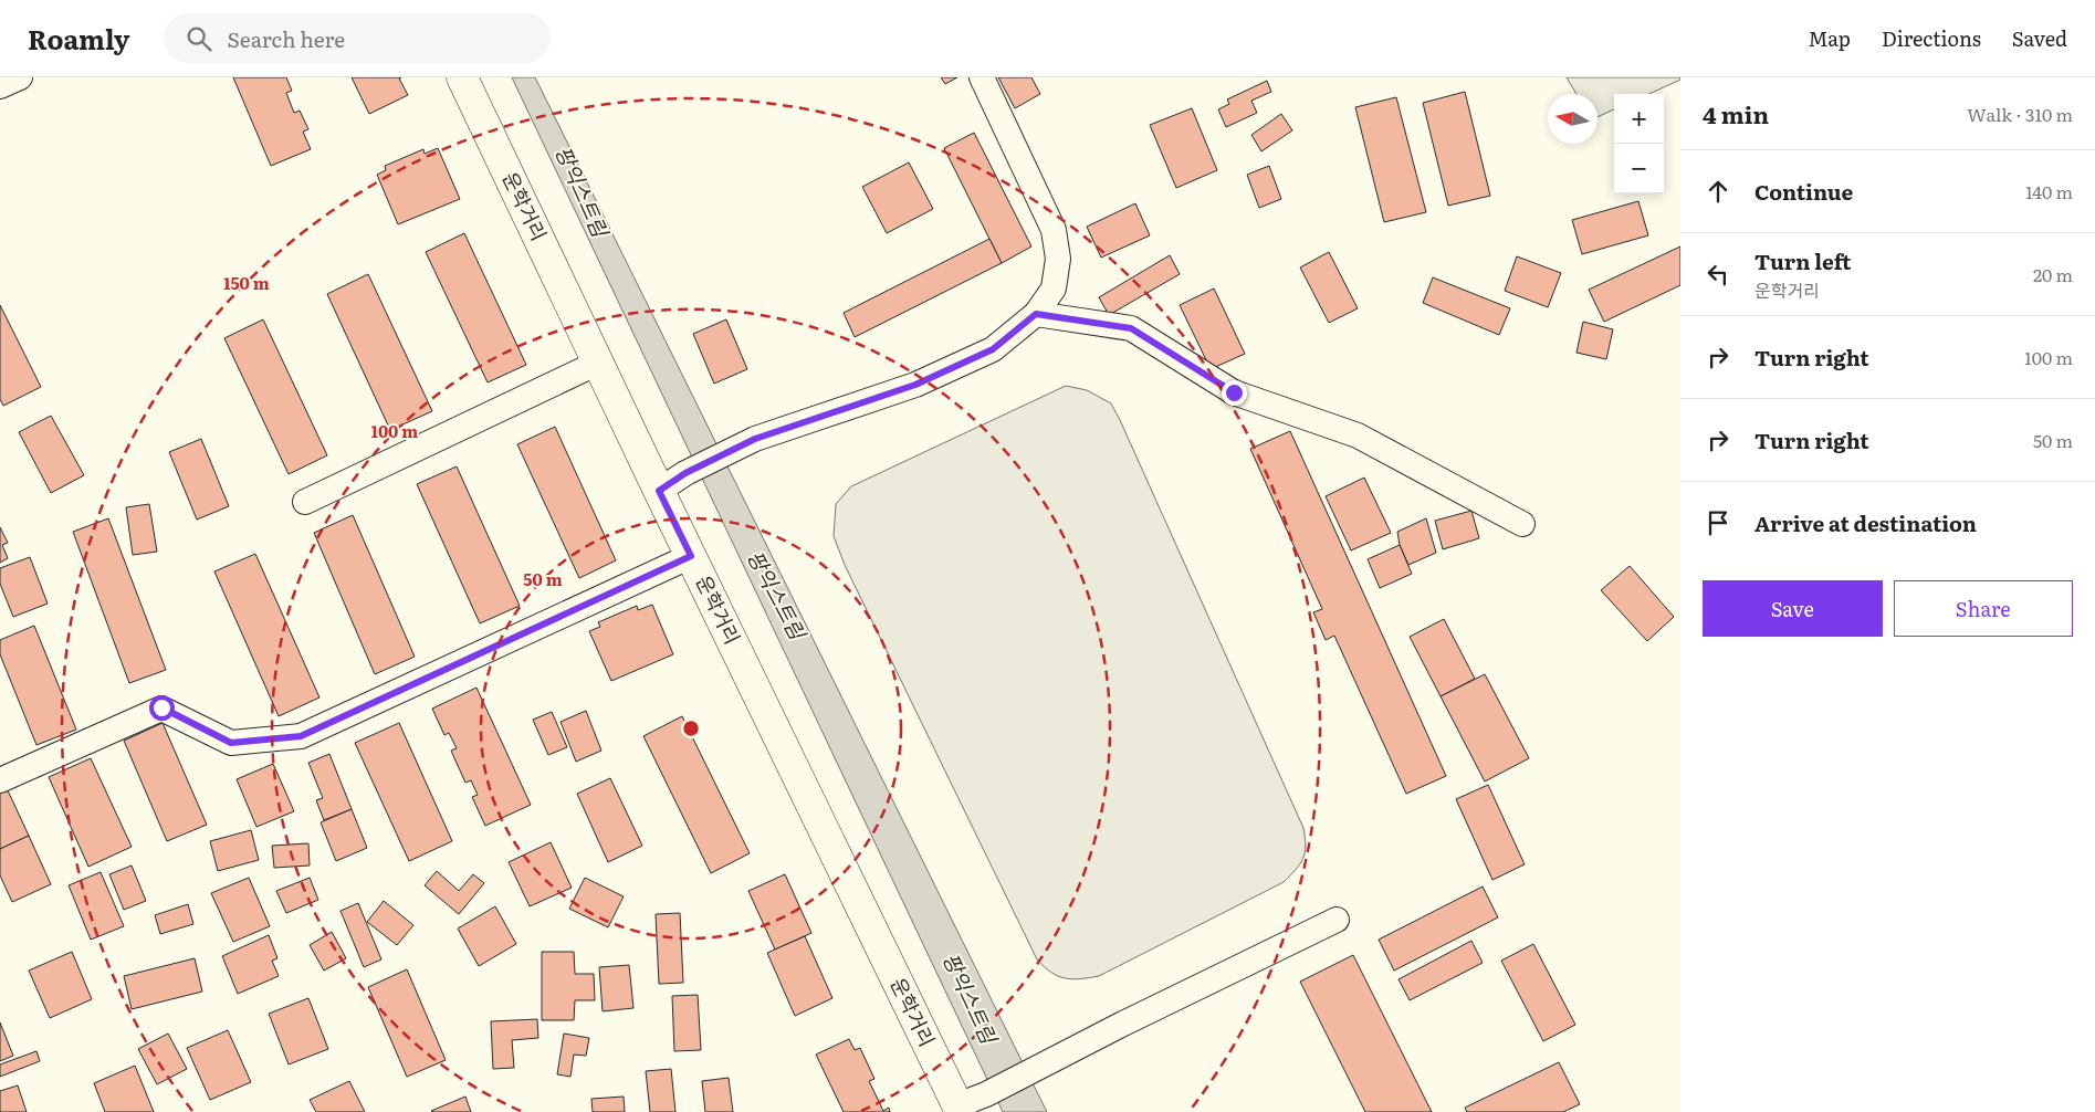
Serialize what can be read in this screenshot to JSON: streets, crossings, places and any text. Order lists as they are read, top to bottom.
{
  "streets": {
    "main road": ["운학거리"]
  },
  "water": ["팡익스트림"],
  "north": "left",
  "page": {
    "header": "Roamly",
    "search": "Search here",
    "nav": ["Map", "Directions", "Saved"],
    "heading": ["4 min", "Walk · 310 m"],
    "map_buttons": ["+", "−"],
    "list": [
      ["Continue", "140 m"],
      ["Turn left", "운학거리", "20 m"],
      ["Turn right", "100 m"],
      ["Turn right", "50 m"],
      "Arrive at destination"
    ],
    "buttons": ["Save", "Share"]
  },
  "rings": ["150 m", "100 m", "50 m"]
}
